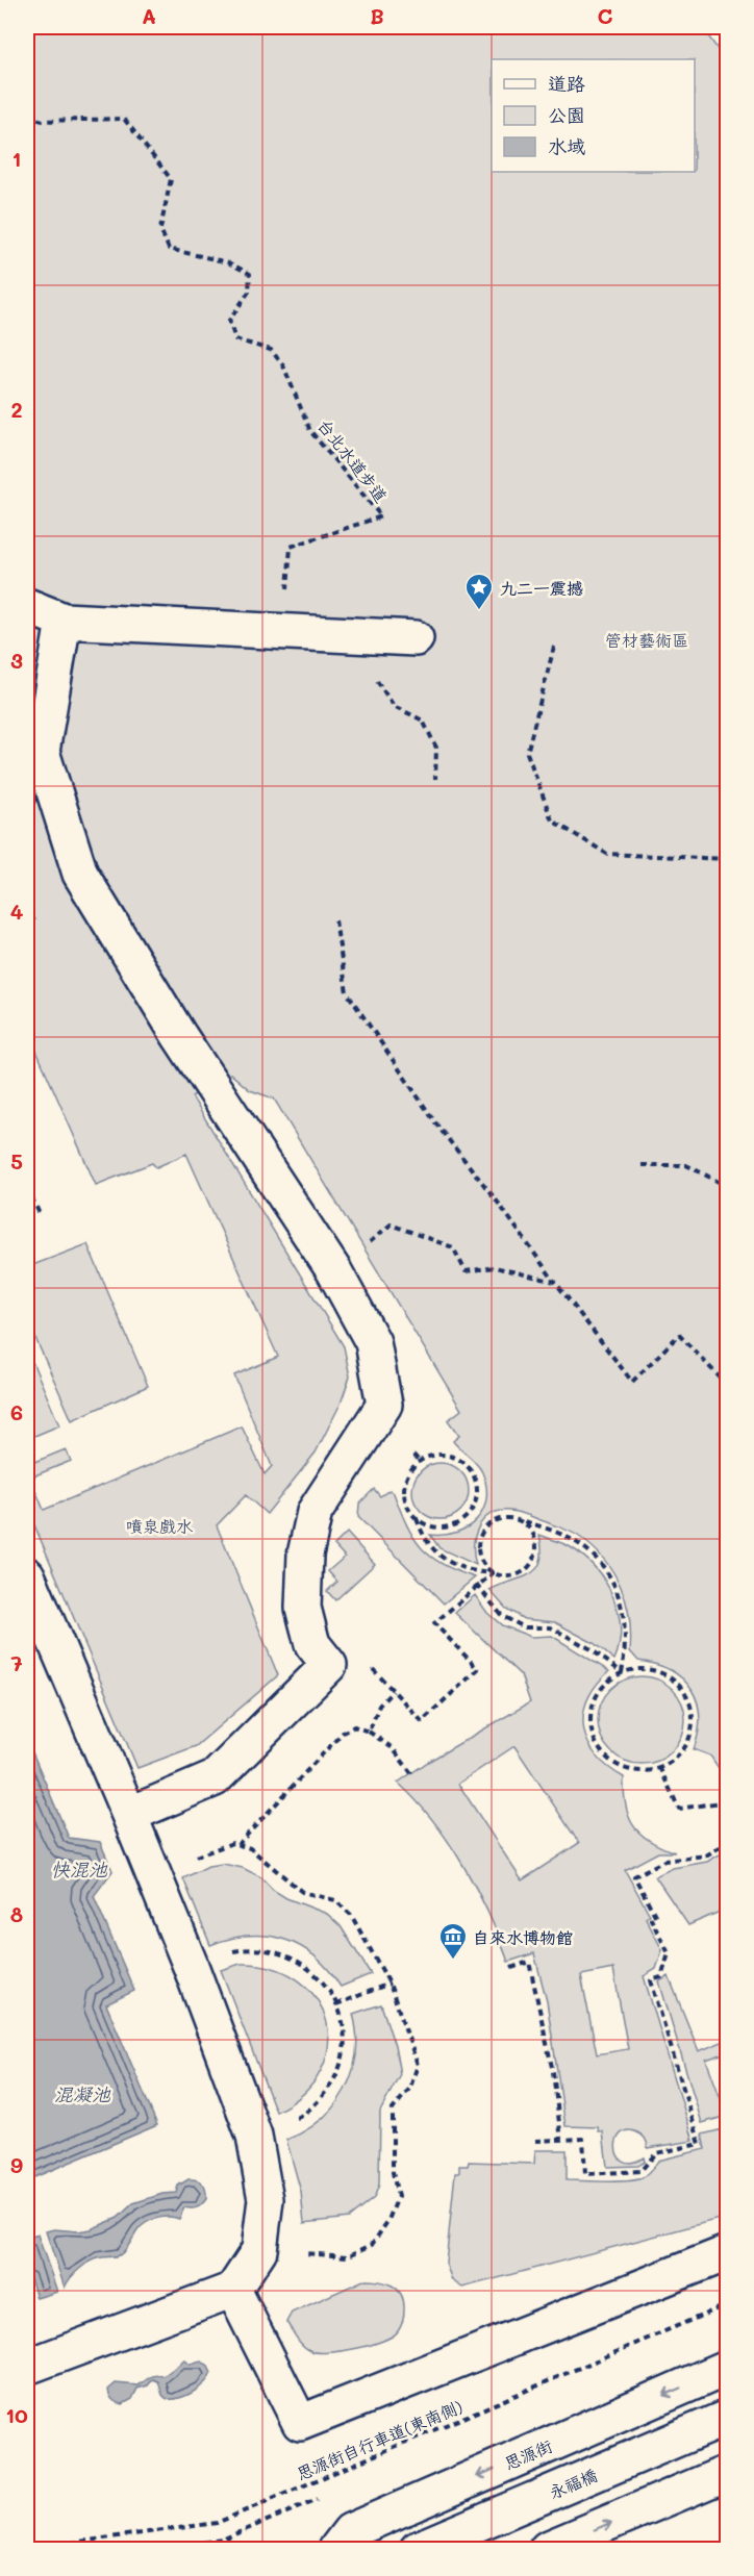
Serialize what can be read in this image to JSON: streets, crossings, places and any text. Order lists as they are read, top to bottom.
{
  "streets": {
    "street": ["思源街", "永福橋"],
    "path": ["台北水道步道", "思源街自行車道(東南側)"]
  },
  "water": ["快混池", "混凝池"],
  "parks": ["管材藝術區", "噴泉戲水"],
  "places": {
    "place": ["九二一震撼"],
    "museum": ["自來水博物館"]
  },
  "legend": ["道路", "公園", "水域"],
  "grid": {
    "columns": ["A", "B", "C"],
    "rows": [
      "1",
      "2",
      "3",
      "4",
      "5",
      "6",
      "7",
      "8",
      "9",
      "10"
    ]
  }
}
